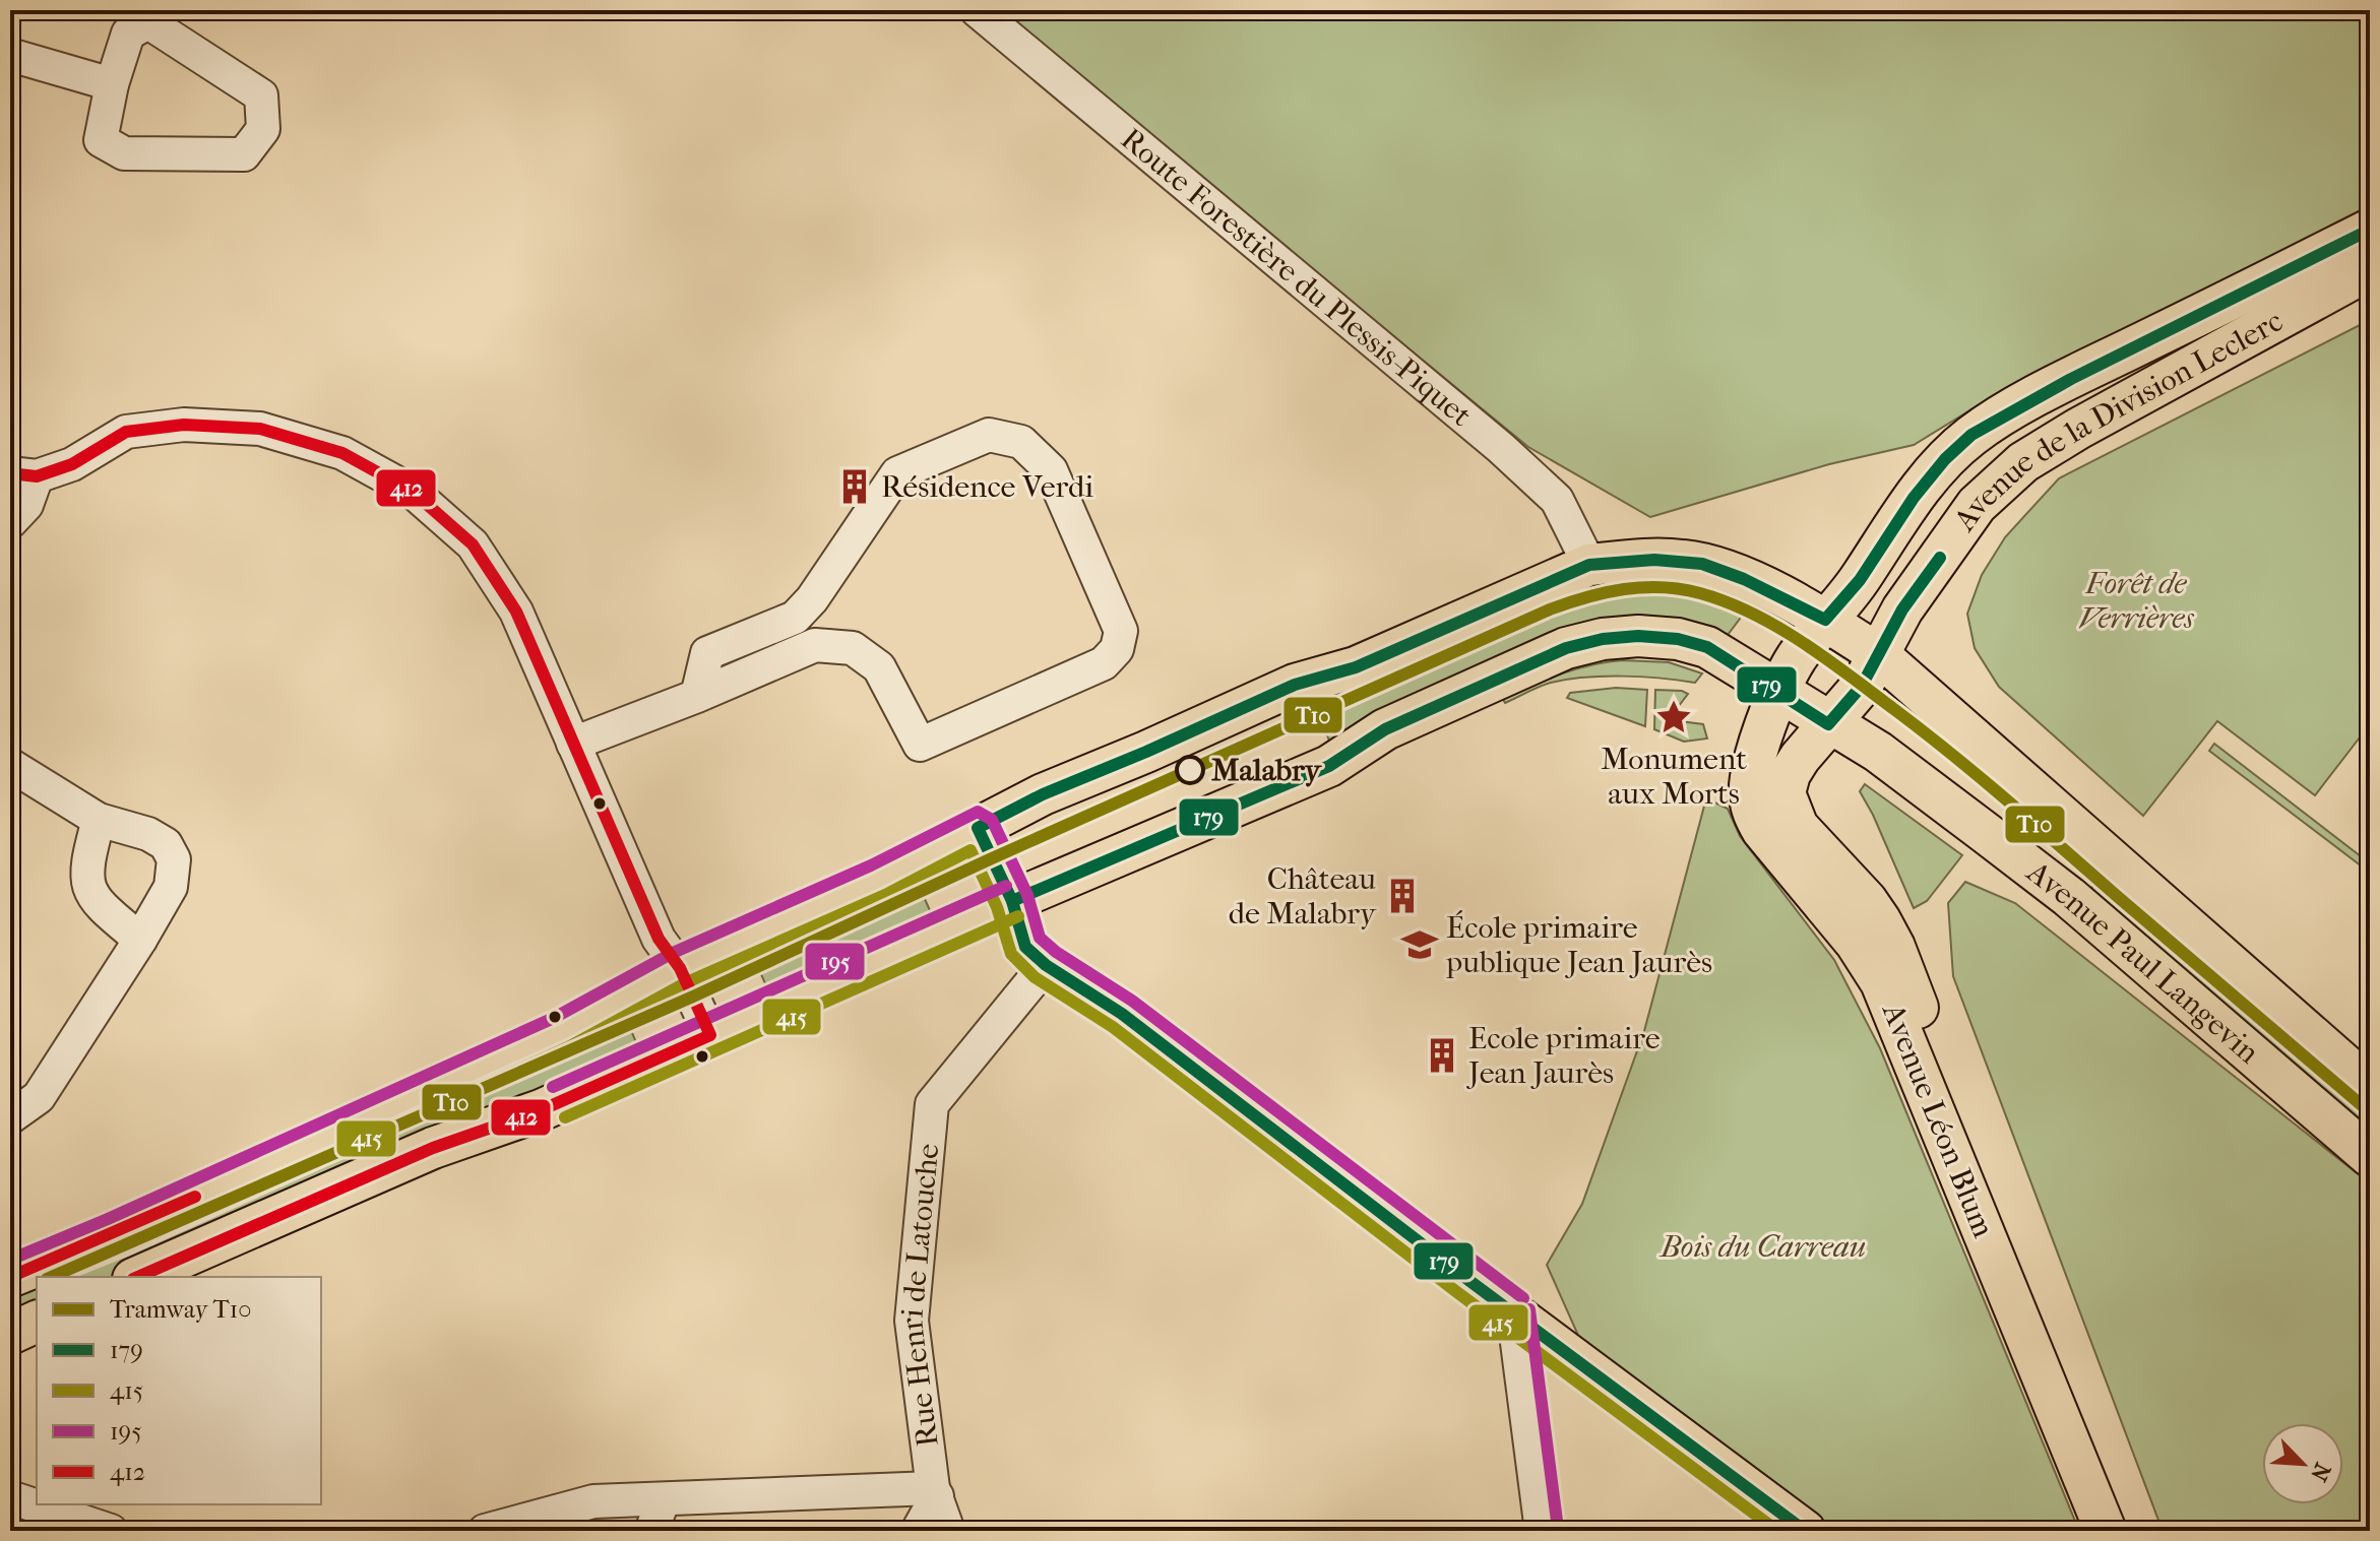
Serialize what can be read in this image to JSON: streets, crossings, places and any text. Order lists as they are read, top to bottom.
{
  "streets": {
    "main road": ["Avenue de la Division Leclerc", "Avenue Paul Langevin", "Avenue Léon Blum"],
    "street": ["Route Forestière du Plessis-Piquet", "Rue Henri de Latouche"]
  },
  "crossings": [
    ["Route Forestière du Plessis-Piquet", "Avenue Paul Langevin"],
    ["Avenue de la Division Leclerc", "Avenue Paul Langevin"],
    ["Avenue de la Division Leclerc", "Avenue Léon Blum"],
    ["Avenue Paul Langevin", "Avenue Léon Blum"]
  ],
  "parks": ["Forêt de Verrières", "Bois du Carreau"],
  "places": {
    "building": ["Résidence Verdi", "Château de Malabry", "Ecole primaire Jean Jaurès"],
    "place": ["Monument aux Morts"],
    "other": ["Malabry"],
    "school or university": ["École primaire publique Jean Jaurès"]
  },
  "lines": [
    "transit line 179",
    "transit line 412",
    "tram line T10",
    "transit line 195",
    "transit line 415"
  ],
  "legend": [
    "Tramway T10",
    "179",
    "415",
    "195",
    "412"
  ],
  "north": "bottom right"
}
